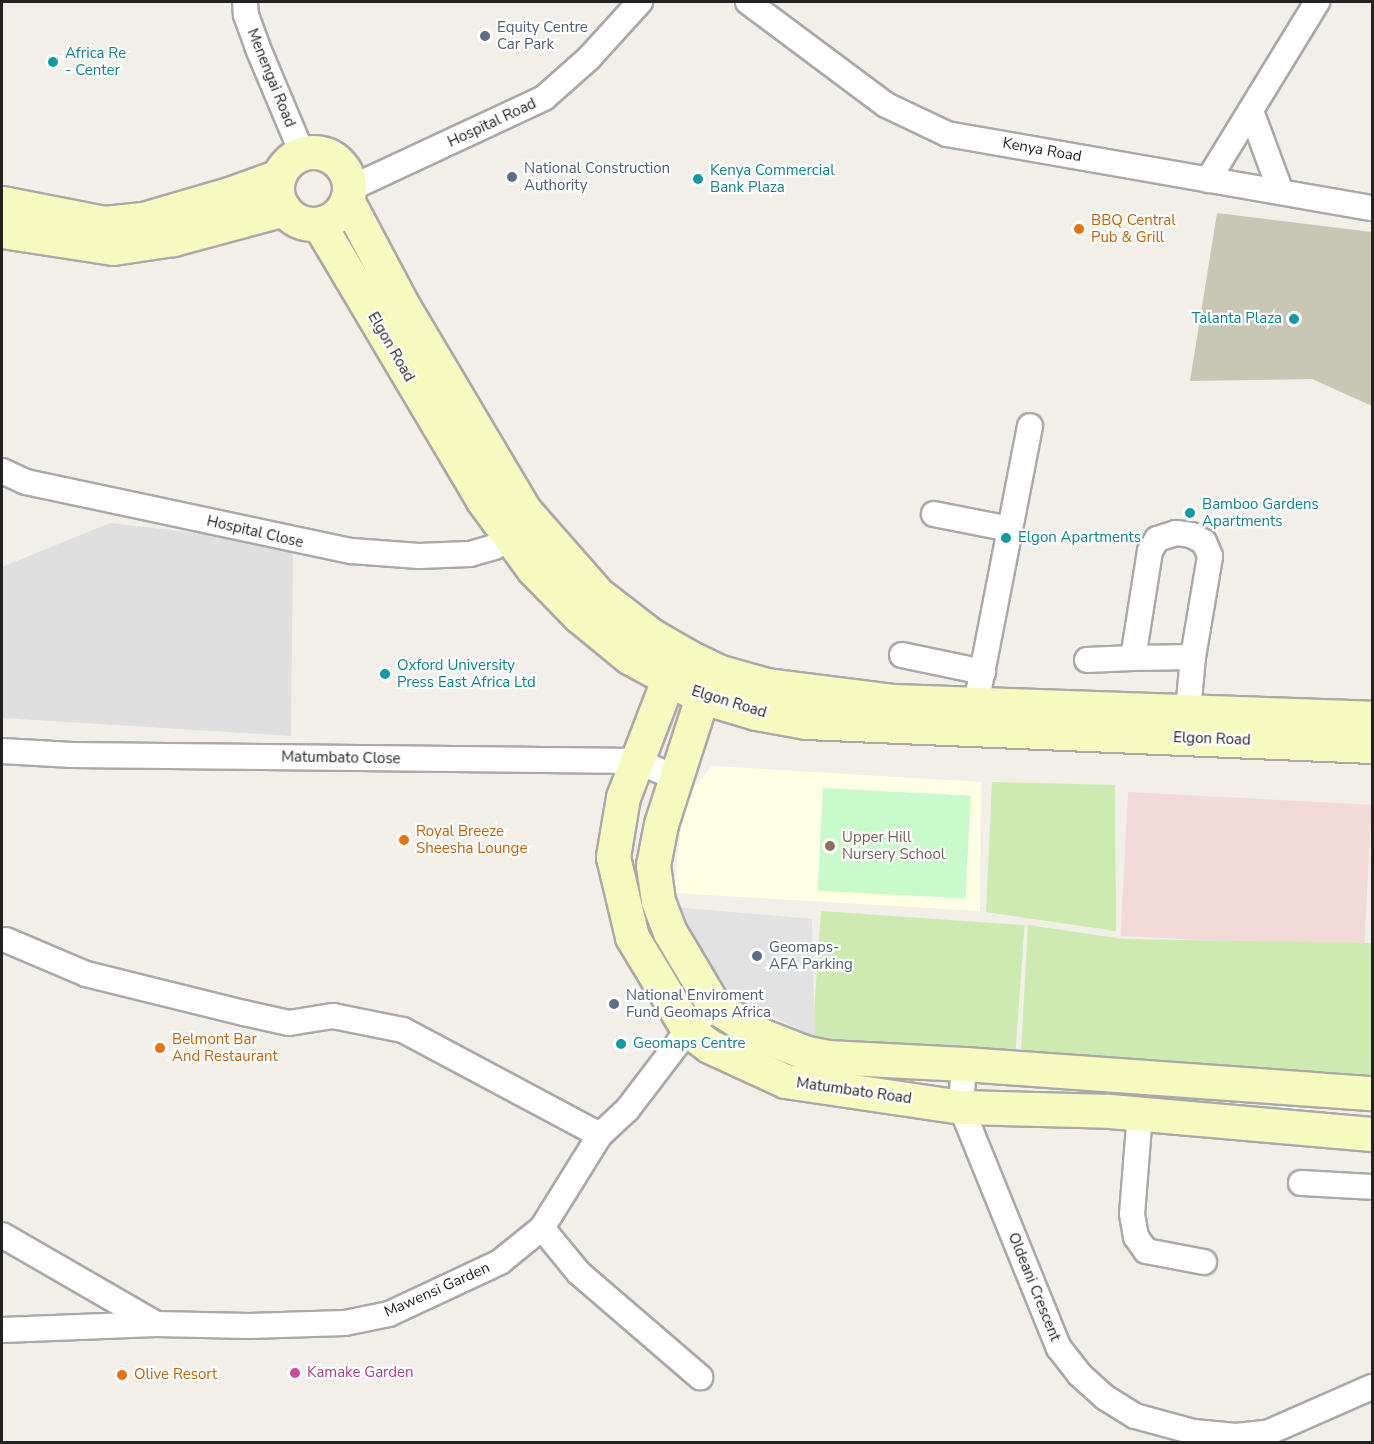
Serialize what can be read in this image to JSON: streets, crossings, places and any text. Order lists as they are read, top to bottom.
{
  "streets": {
    "street": [
      "Menengai Road",
      "Hospital Road",
      "Kenya Road",
      "Elgon Road",
      "Hospital Close",
      "Matumbato Close",
      "Matumbato Road",
      "Oldeani Crescent",
      "Mawensi Garden"
    ]
  },
  "crossings": [
    ["Menengai Road", "Hospital Road"],
    ["Menengai Road", "Elgon Road"],
    ["Hospital Road", "Elgon Road"],
    ["Elgon Road", "Hospital Close"],
    ["Elgon Road", "Matumbato Road"],
    ["Matumbato Close", "Matumbato Road"],
    ["Matumbato Road", "Oldeani Crescent"],
    ["Matumbato Road", "Mawensi Garden"]
  ],
  "places": [
    "Equity Centre Car Park",
    "Africa Re - Center",
    "National Construction Authority",
    "Kenya Commercial Bank Plaza",
    "BBQ Central Pub & Grill",
    "Talanta Plaza",
    "Bamboo Gardens Apartments",
    "Elgon Apartments",
    "Oxford University Press East Africa Ltd",
    "Royal Breeze Sheesha Lounge",
    "Upper Hill Nursery School",
    "Geomaps- AFA Parking",
    "National Enviroment Fund Geomaps Africa",
    "Geomaps Centre",
    "Belmont Bar And Restaurant",
    "Kamake Garden",
    "Olive Resort"
  ]
}
